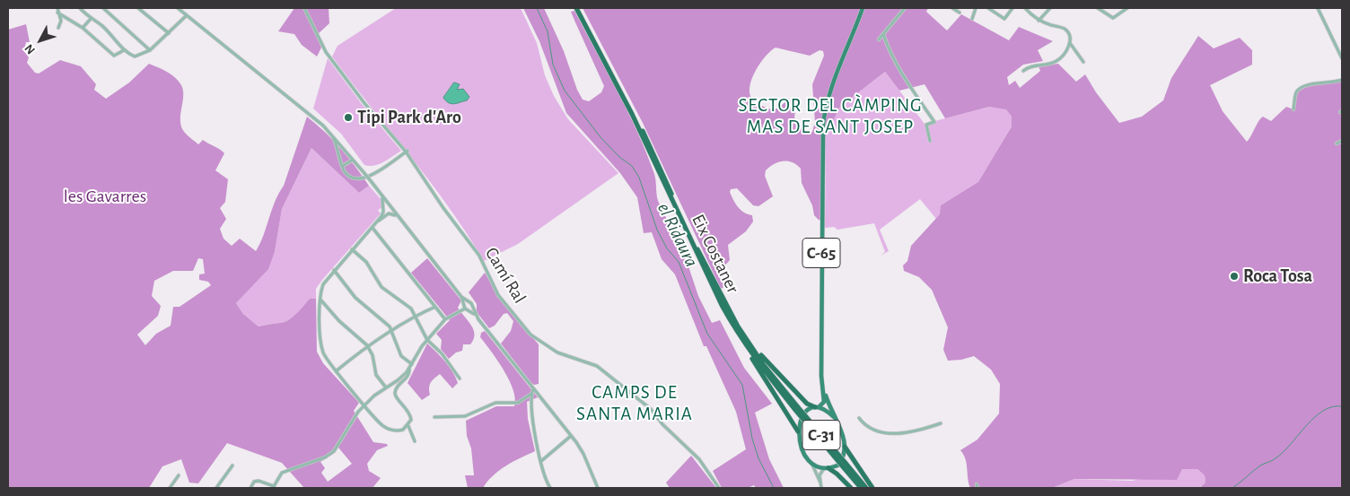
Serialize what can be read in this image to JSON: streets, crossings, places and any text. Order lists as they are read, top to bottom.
{
  "streets": {
    "highway": ["C-65", "Eix Costaner", "C-31"],
    "street": ["Camí Ral"]
  },
  "districts": ["SECTOR DEL CÀMPING MAS DE SANT JOSEP", "CAMPS DE SANTA MARIA"],
  "water": ["el Ridaura"],
  "parks": ["les Gavarres"],
  "places": ["Tipi Park d'Aro", "Roca Tosa"],
  "north": "bottom left"
}
